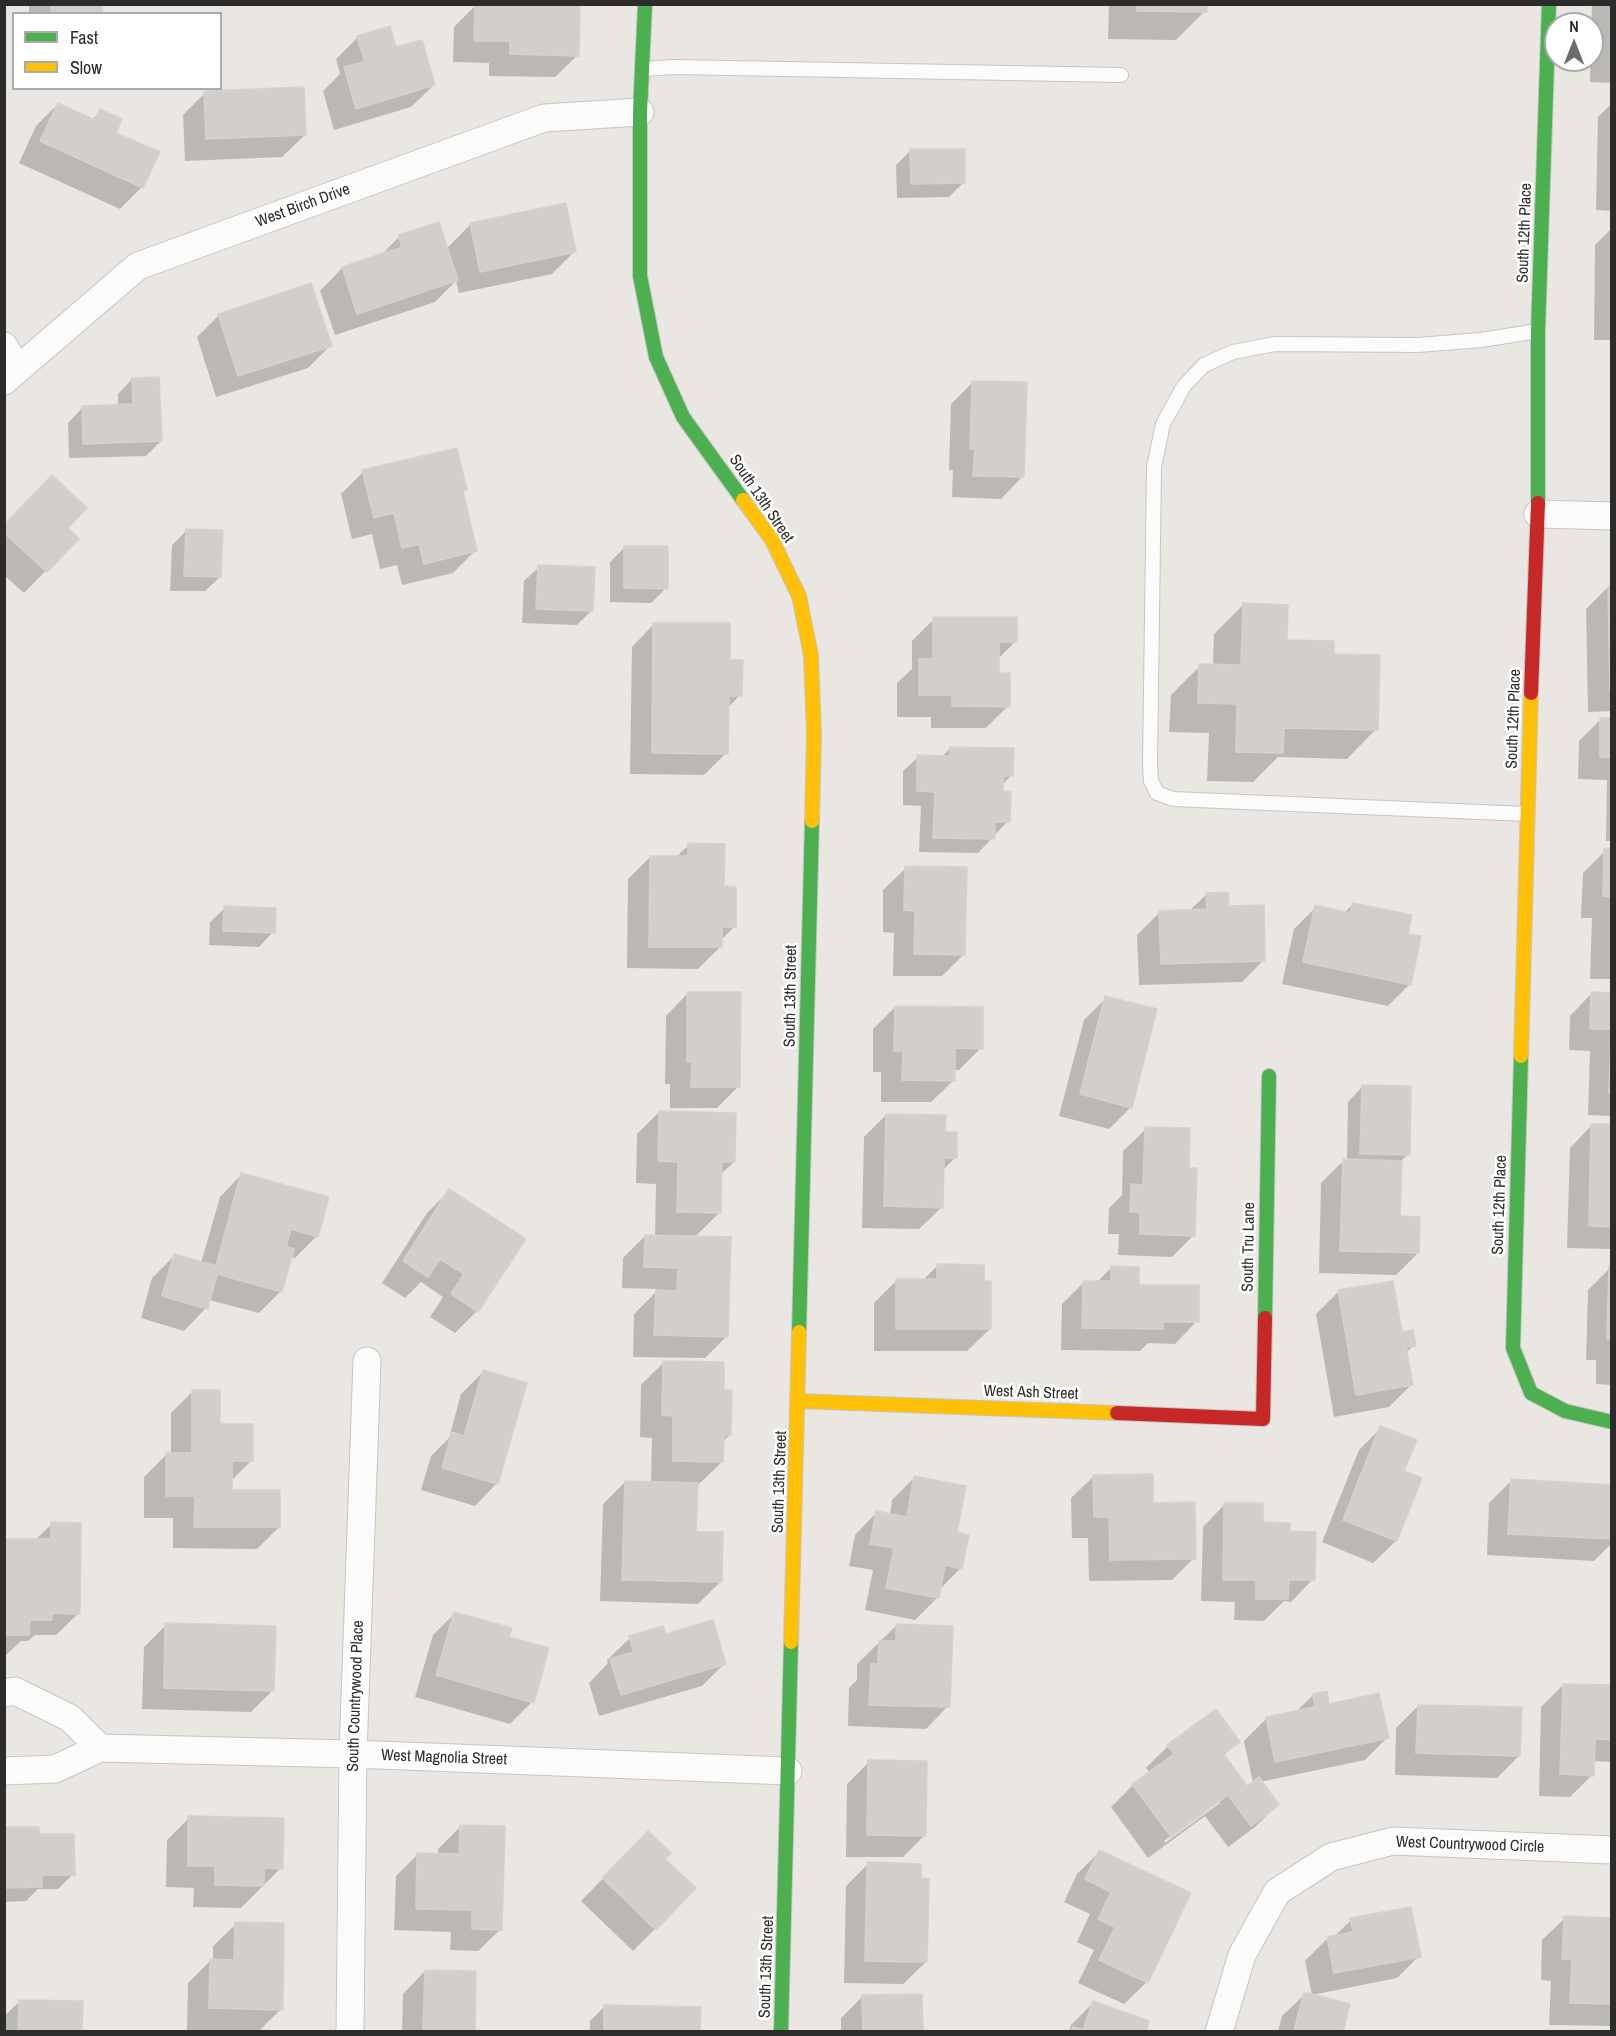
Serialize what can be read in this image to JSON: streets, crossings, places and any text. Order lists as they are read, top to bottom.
{
  "streets": {
    "street": [
      "West Birch Drive",
      "South 12th Place",
      "South 13th Street",
      "South Tru Lane",
      "West Ash Street",
      "South Countrywood Place",
      "West Magnolia Street",
      "West Countrywood Circle"
    ]
  },
  "crossings": [
    ["West Birch Drive", "South 13th Street"],
    ["South 13th Street", "West Ash Street"],
    ["South 13th Street", "West Magnolia Street"],
    ["South Tru Lane", "West Ash Street"],
    ["South Countrywood Place", "West Magnolia Street"]
  ],
  "legend": ["Fast", "Slow"],
  "north": "top"
}
